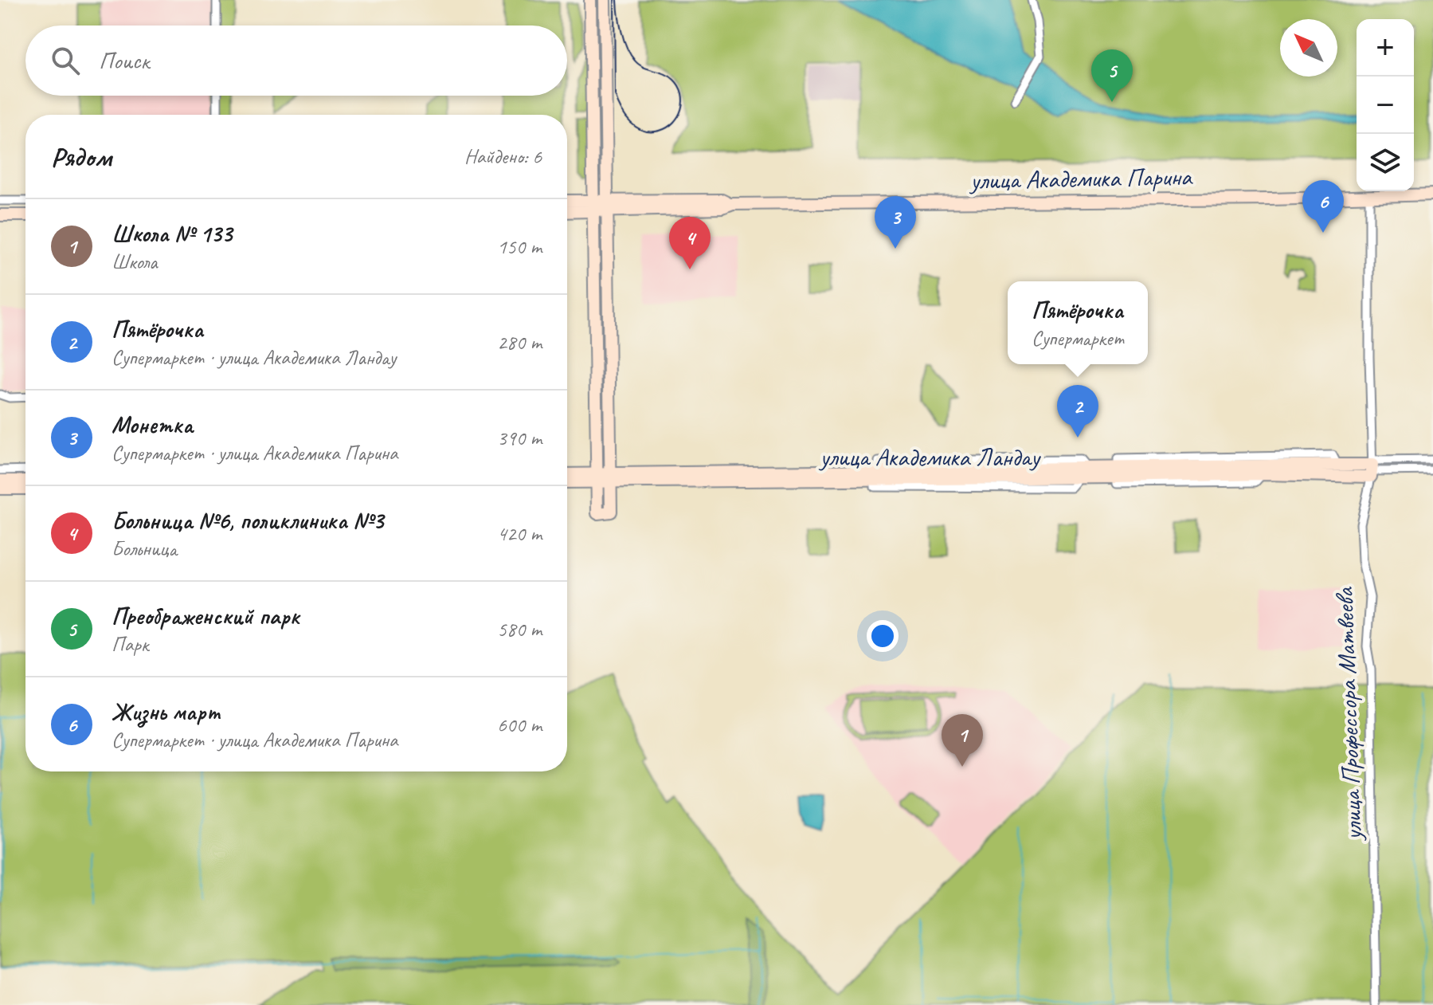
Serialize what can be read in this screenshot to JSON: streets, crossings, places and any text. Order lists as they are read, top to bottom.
{
  "streets": {
    "street": ["улица Академика Парина", "улица Академика Ландау", "улица Профессора Матвеева"]
  },
  "crossings": [
    ["улица Академика Парина", "улица Профессора Матвеева"],
    ["улица Академика Ландау", "улица Профессора Матвеева"]
  ],
  "north": "top left",
  "page": {
    "map_buttons": ["+", "−"],
    "search": "Поиск",
    "pins": [
      "5",
      "6",
      "3",
      "4",
      "2",
      "1"
    ],
    "heading": ["Рядом", "Найдено: 6"],
    "list": [
      {
        "mark": "1",
        "name": "Школа № 133",
        "note": "Школа",
        "value": "150 m"
      },
      {
        "mark": "2",
        "name": "Пятёрочка",
        "note": "Супермаркет · улица Академика Ландау",
        "value": "280 m"
      },
      {
        "mark": "3",
        "name": "Монетка",
        "note": "Супермаркет · улица Академика Парина",
        "value": "390 m"
      },
      {
        "mark": "4",
        "name": "Больница №6, поликлиника №3",
        "note": "Больница",
        "value": "420 m"
      },
      {
        "mark": "5",
        "name": "Преображенский парк",
        "note": "Парк",
        "value": "580 m"
      },
      {
        "mark": "6",
        "name": "Жизнь март",
        "note": "Супермаркет · улица Академика Парина",
        "value": "600 m"
      }
    ],
    "popup": ["Пятёрочка", "Супермаркет"]
  }
}
